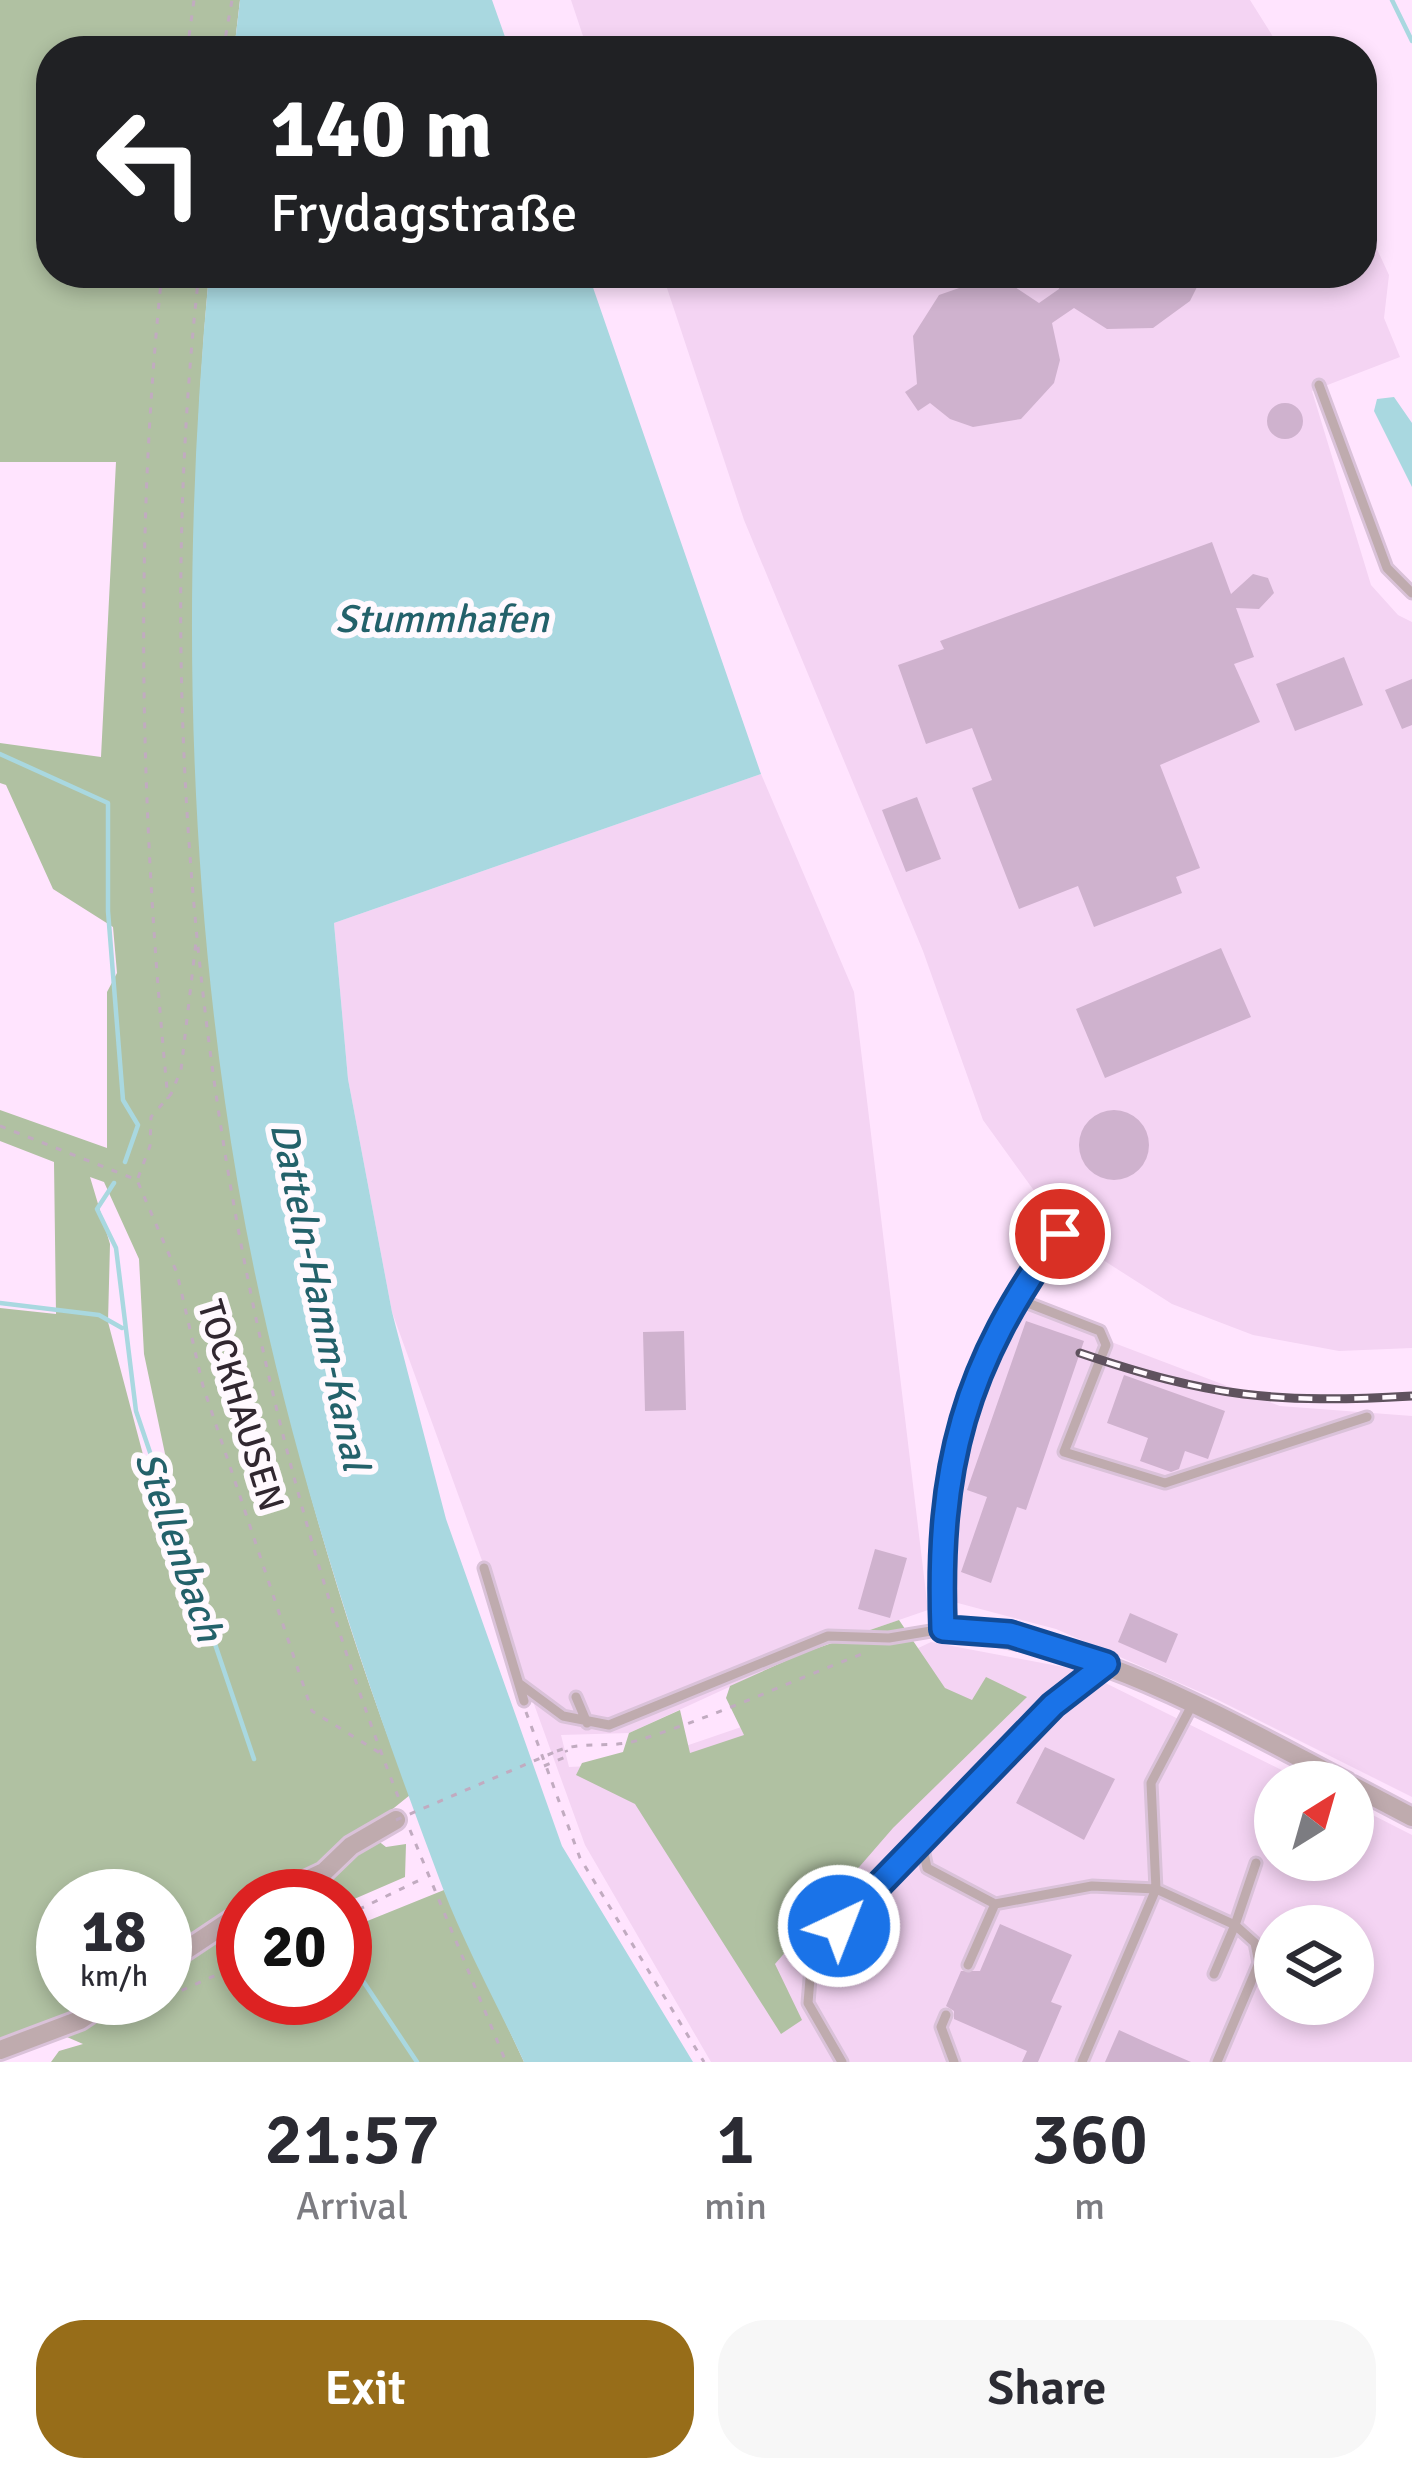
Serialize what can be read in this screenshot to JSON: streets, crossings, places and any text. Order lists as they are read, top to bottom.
{
  "streets": {
    "path": ["TOCKHAUSEN"]
  },
  "water": ["Stummhafen", "Datteln-Hamm-Kanal", "Stellenbach"],
  "north": "top right",
  "page": {
    "turn": ["140 m", "Frydagstraße"],
    "speed": "18 km/h",
    "limit": "20",
    "eta": [
      "21:57",
      "Arrival",
      "1",
      "min",
      "360",
      "m"
    ],
    "buttons": ["Exit", "Share"]
  }
}
